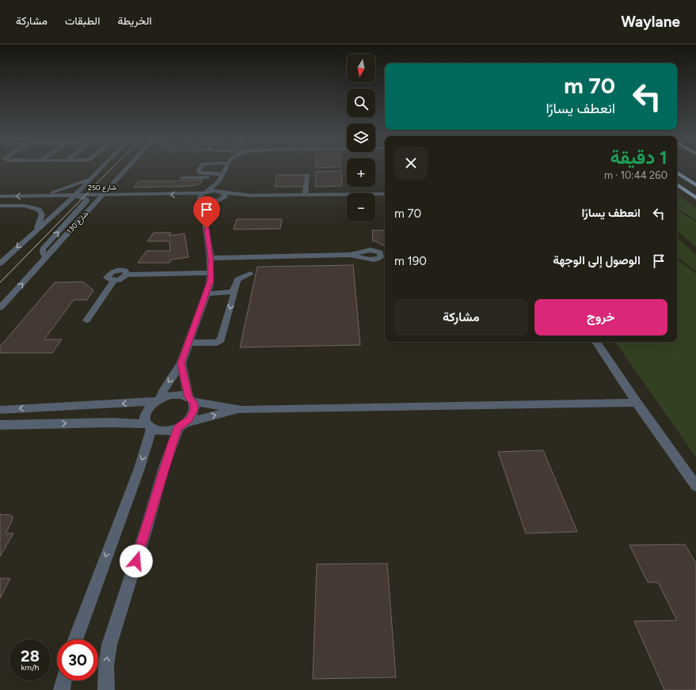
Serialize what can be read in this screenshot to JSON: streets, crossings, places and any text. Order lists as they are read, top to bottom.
{
  "streets": {
    "street": ["شارع 250", "شارع 130"]
  },
  "crossings": [
    ["شارع 250", "شارع 130"]
  ],
  "north": "bottom",
  "page": {
    "header": "Waylane",
    "nav": ["الخريطة", "الطبقات", "مشاركة"],
    "map_buttons": ["+", "−"],
    "turn": ["70 m", "انعطف يسارًا"],
    "heading": ["1 دقيقة", "260 m · 10:44"],
    "list": [
      {
        "name": "انعطف يسارًا",
        "value": "70 m"
      },
      {
        "name": "الوصول إلى الوجهة",
        "value": "190 m"
      }
    ],
    "buttons": ["خروج", "مشاركة"],
    "speed": "28 km/h",
    "limit": "30"
  }
}
